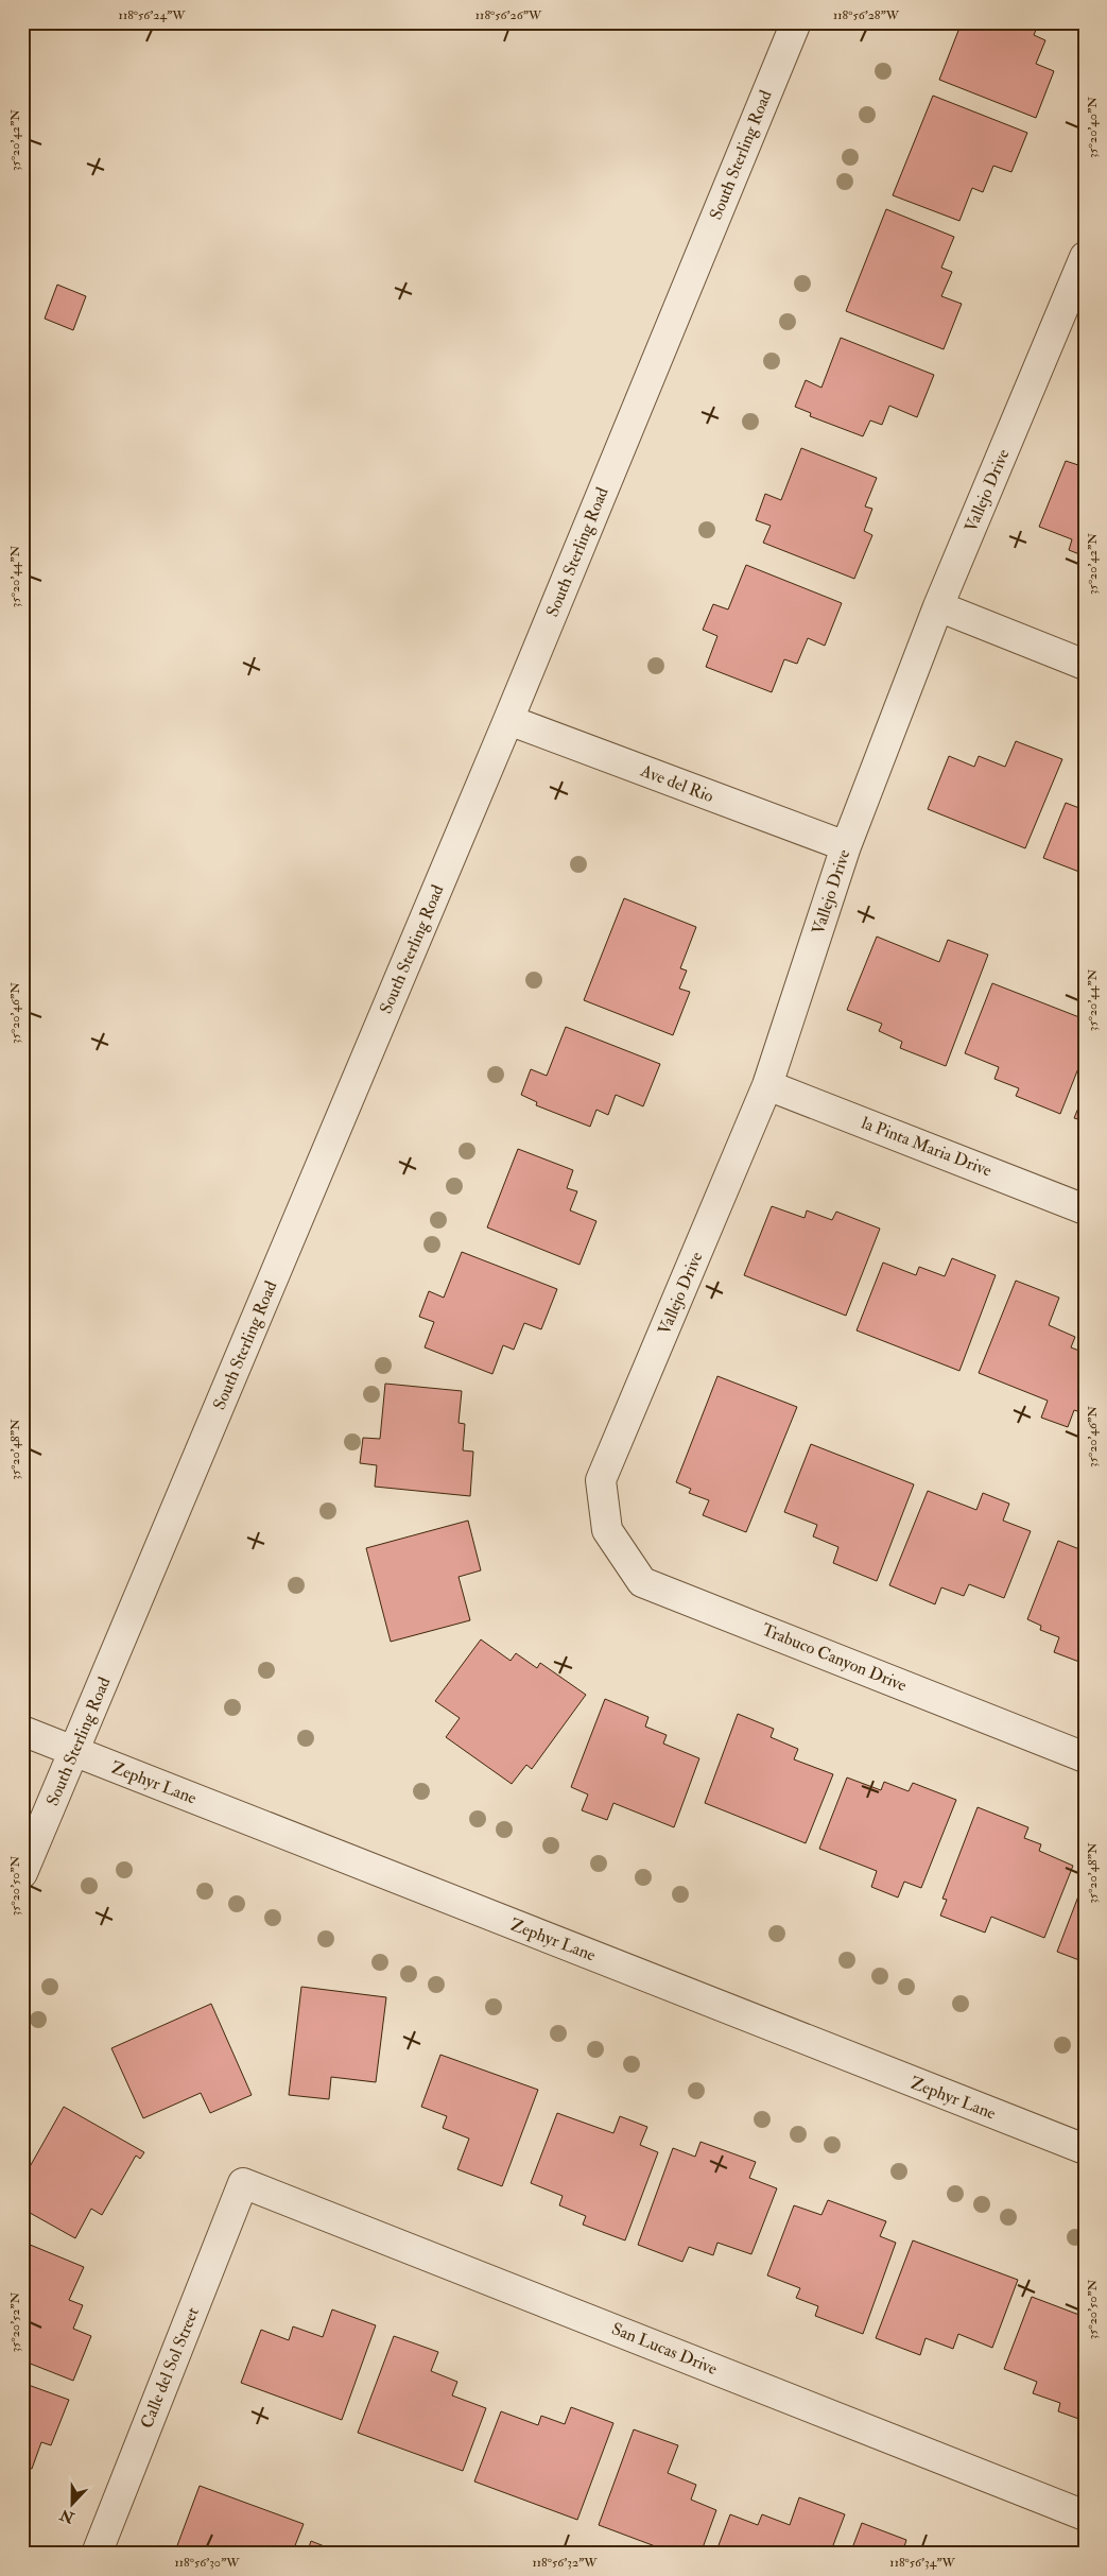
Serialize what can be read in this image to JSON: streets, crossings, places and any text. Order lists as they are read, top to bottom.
{
  "streets": {
    "street": [
      "South Sterling Road",
      "Vallejo Drive",
      "Ave del Rio",
      "la Pinta Maria Drive",
      "Trabuco Canyon Drive",
      "Zephyr Lane",
      "San Lucas Drive",
      "Calle del Sol Street"
    ]
  },
  "crossings": [
    ["South Sterling Road", "Ave del Rio"],
    ["South Sterling Road", "Zephyr Lane"],
    ["Vallejo Drive", "Ave del Rio"],
    ["Vallejo Drive", "la Pinta Maria Drive"],
    ["Vallejo Drive", "Trabuco Canyon Drive"],
    ["San Lucas Drive", "Calle del Sol Street"]
  ],
  "north": "bottom",
  "coordinates": [
    "118°56'24\"W",
    "118°56'26\"W",
    "118°56'28\"W",
    "35°20'40\"N",
    "35°20'42\"N",
    "35°20'44\"N",
    "35°20'46\"N",
    "35°20'48\"N",
    "35°20'50\"N",
    "35°20'52\"N",
    "118°56'30\"W",
    "118°56'32\"W",
    "118°56'34\"W"
  ]
}
